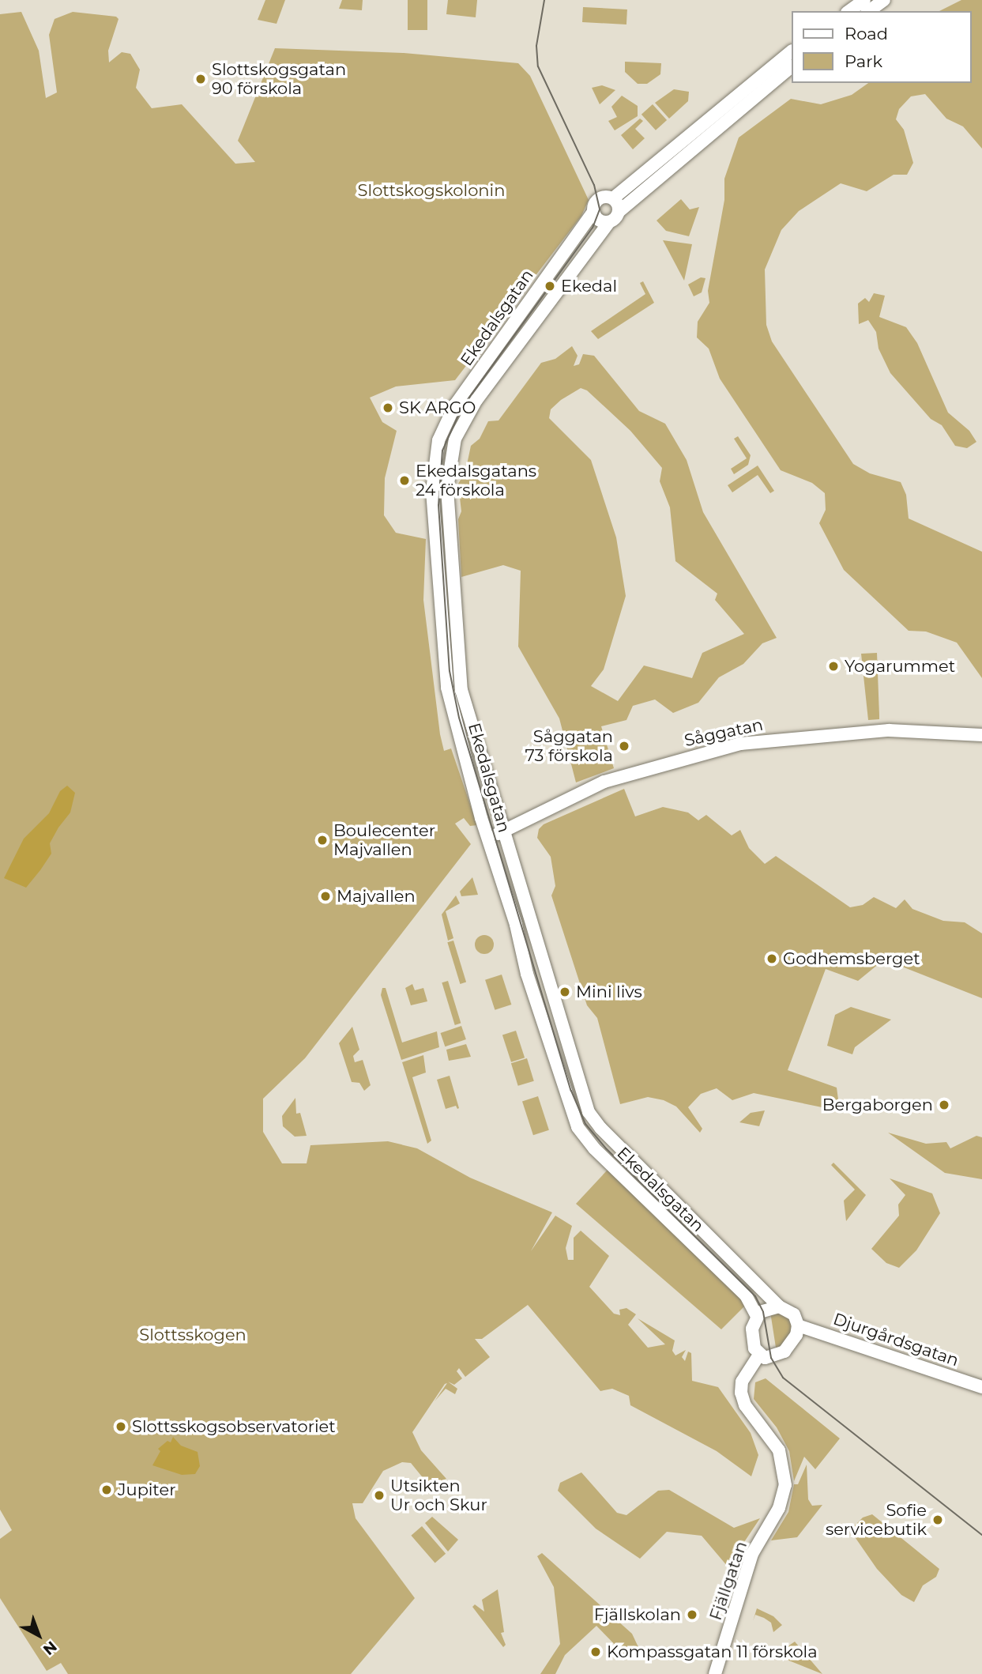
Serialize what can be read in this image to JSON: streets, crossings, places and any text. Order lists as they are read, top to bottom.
{
  "streets": {
    "street": [
      "Ekedalsgatan",
      "Såggatan",
      "Djurgårdsgatan",
      "Fjällgatan"
    ]
  },
  "crossings": [
    ["Ekedalsgatan", "Såggatan"],
    ["Ekedalsgatan", "Djurgårdsgatan"],
    ["Ekedalsgatan", "Fjällgatan"],
    ["Djurgårdsgatan", "Fjällgatan"]
  ],
  "parks": ["Slottskogskolonin", "Slottsskogen"],
  "places": [
    "Slottskogsgatan 90 förskola",
    "Ekedal",
    "SK ARGO",
    "Ekedalsgatans 24 förskola",
    "Yogarummet",
    "Såggatan 73 förskola",
    "Boulecenter Majvallen",
    "Majvallen",
    "Godhemsberget",
    "Mini livs",
    "Bergaborgen",
    "Slottsskogsobservatoriet",
    "Jupiter",
    "Utsikten Ur och Skur",
    "Sofie servicebutik",
    "Fjällskolan",
    "Kompassgatan 11 förskola"
  ],
  "legend": ["Road", "Park"],
  "north": "bottom right"
}
